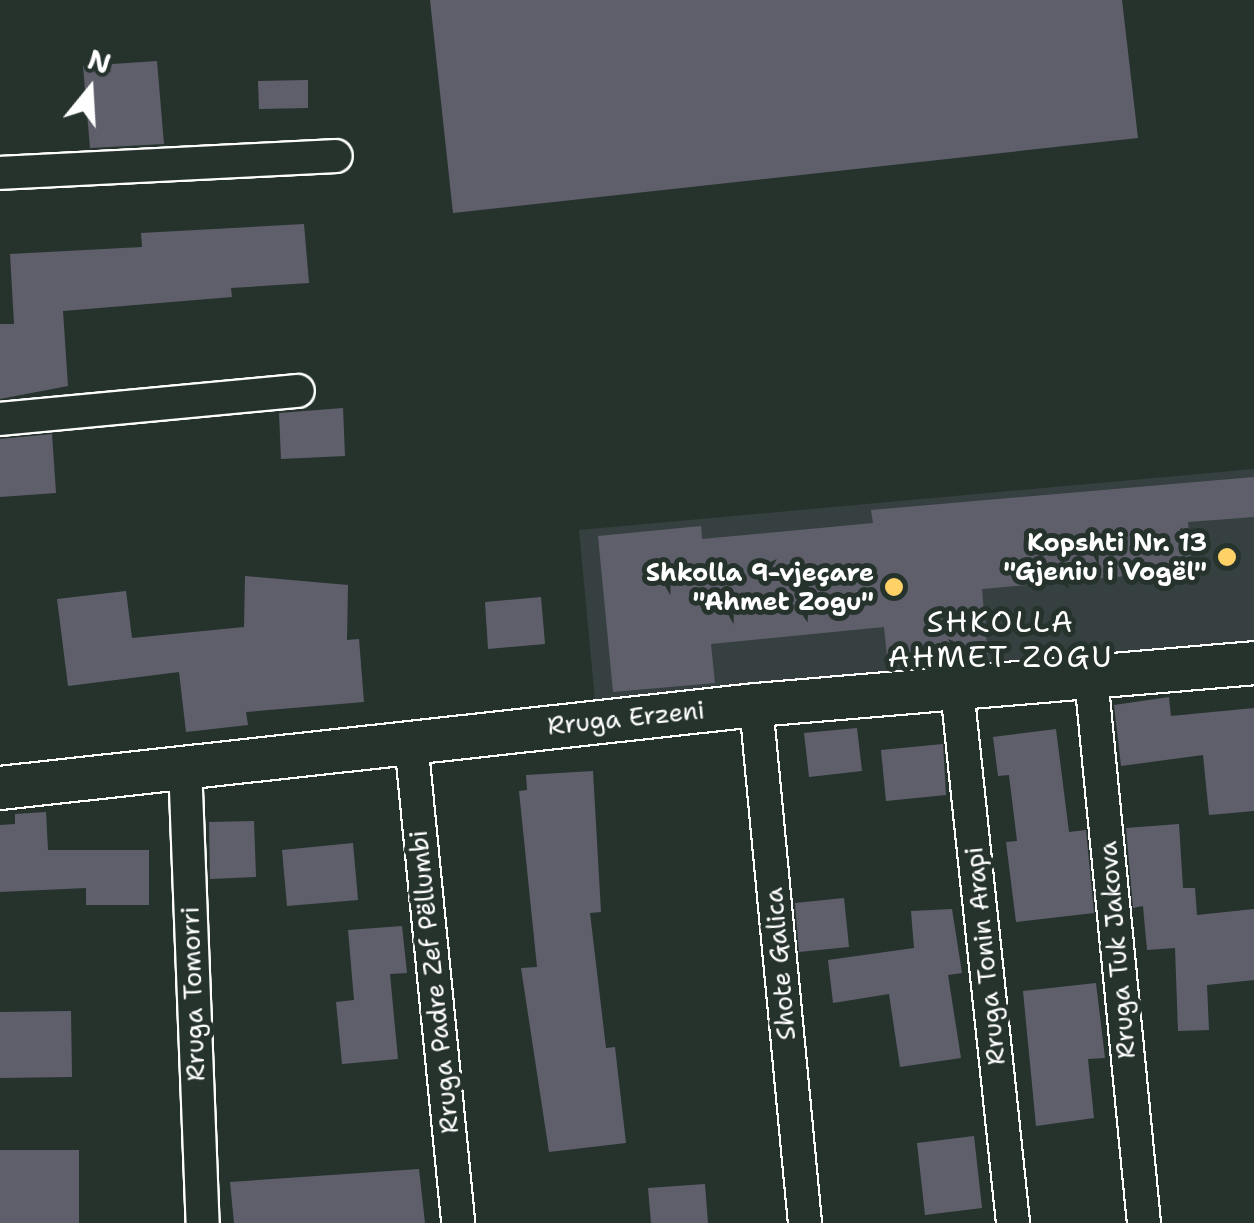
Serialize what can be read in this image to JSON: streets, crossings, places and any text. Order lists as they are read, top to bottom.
{
  "streets": {
    "street": [
      "Rruga Erzeni",
      "Rruga Tuk Jakova",
      "Rruga Tonin Arapi",
      "Shote Galica",
      "Rruga Padre Zef Pëllumbi",
      "Rruga Tomorri"
    ]
  },
  "crossings": [
    ["Rruga Erzeni", "Rruga Tuk Jakova"],
    ["Rruga Erzeni", "Rruga Tonin Arapi"],
    ["Rruga Erzeni", "Shote Galica"],
    ["Rruga Erzeni", "Rruga Padre Zef Pëllumbi"],
    ["Rruga Erzeni", "Rruga Tomorri"]
  ],
  "districts": ["SHKOLLA AHMET ZOGU"],
  "places": ["Kopshti Nr. 13 \"Gjeniu i Vogël\"", "Shkolla 9-vjeçare \"Ahmet Zogu\""],
  "north": "top"
}
